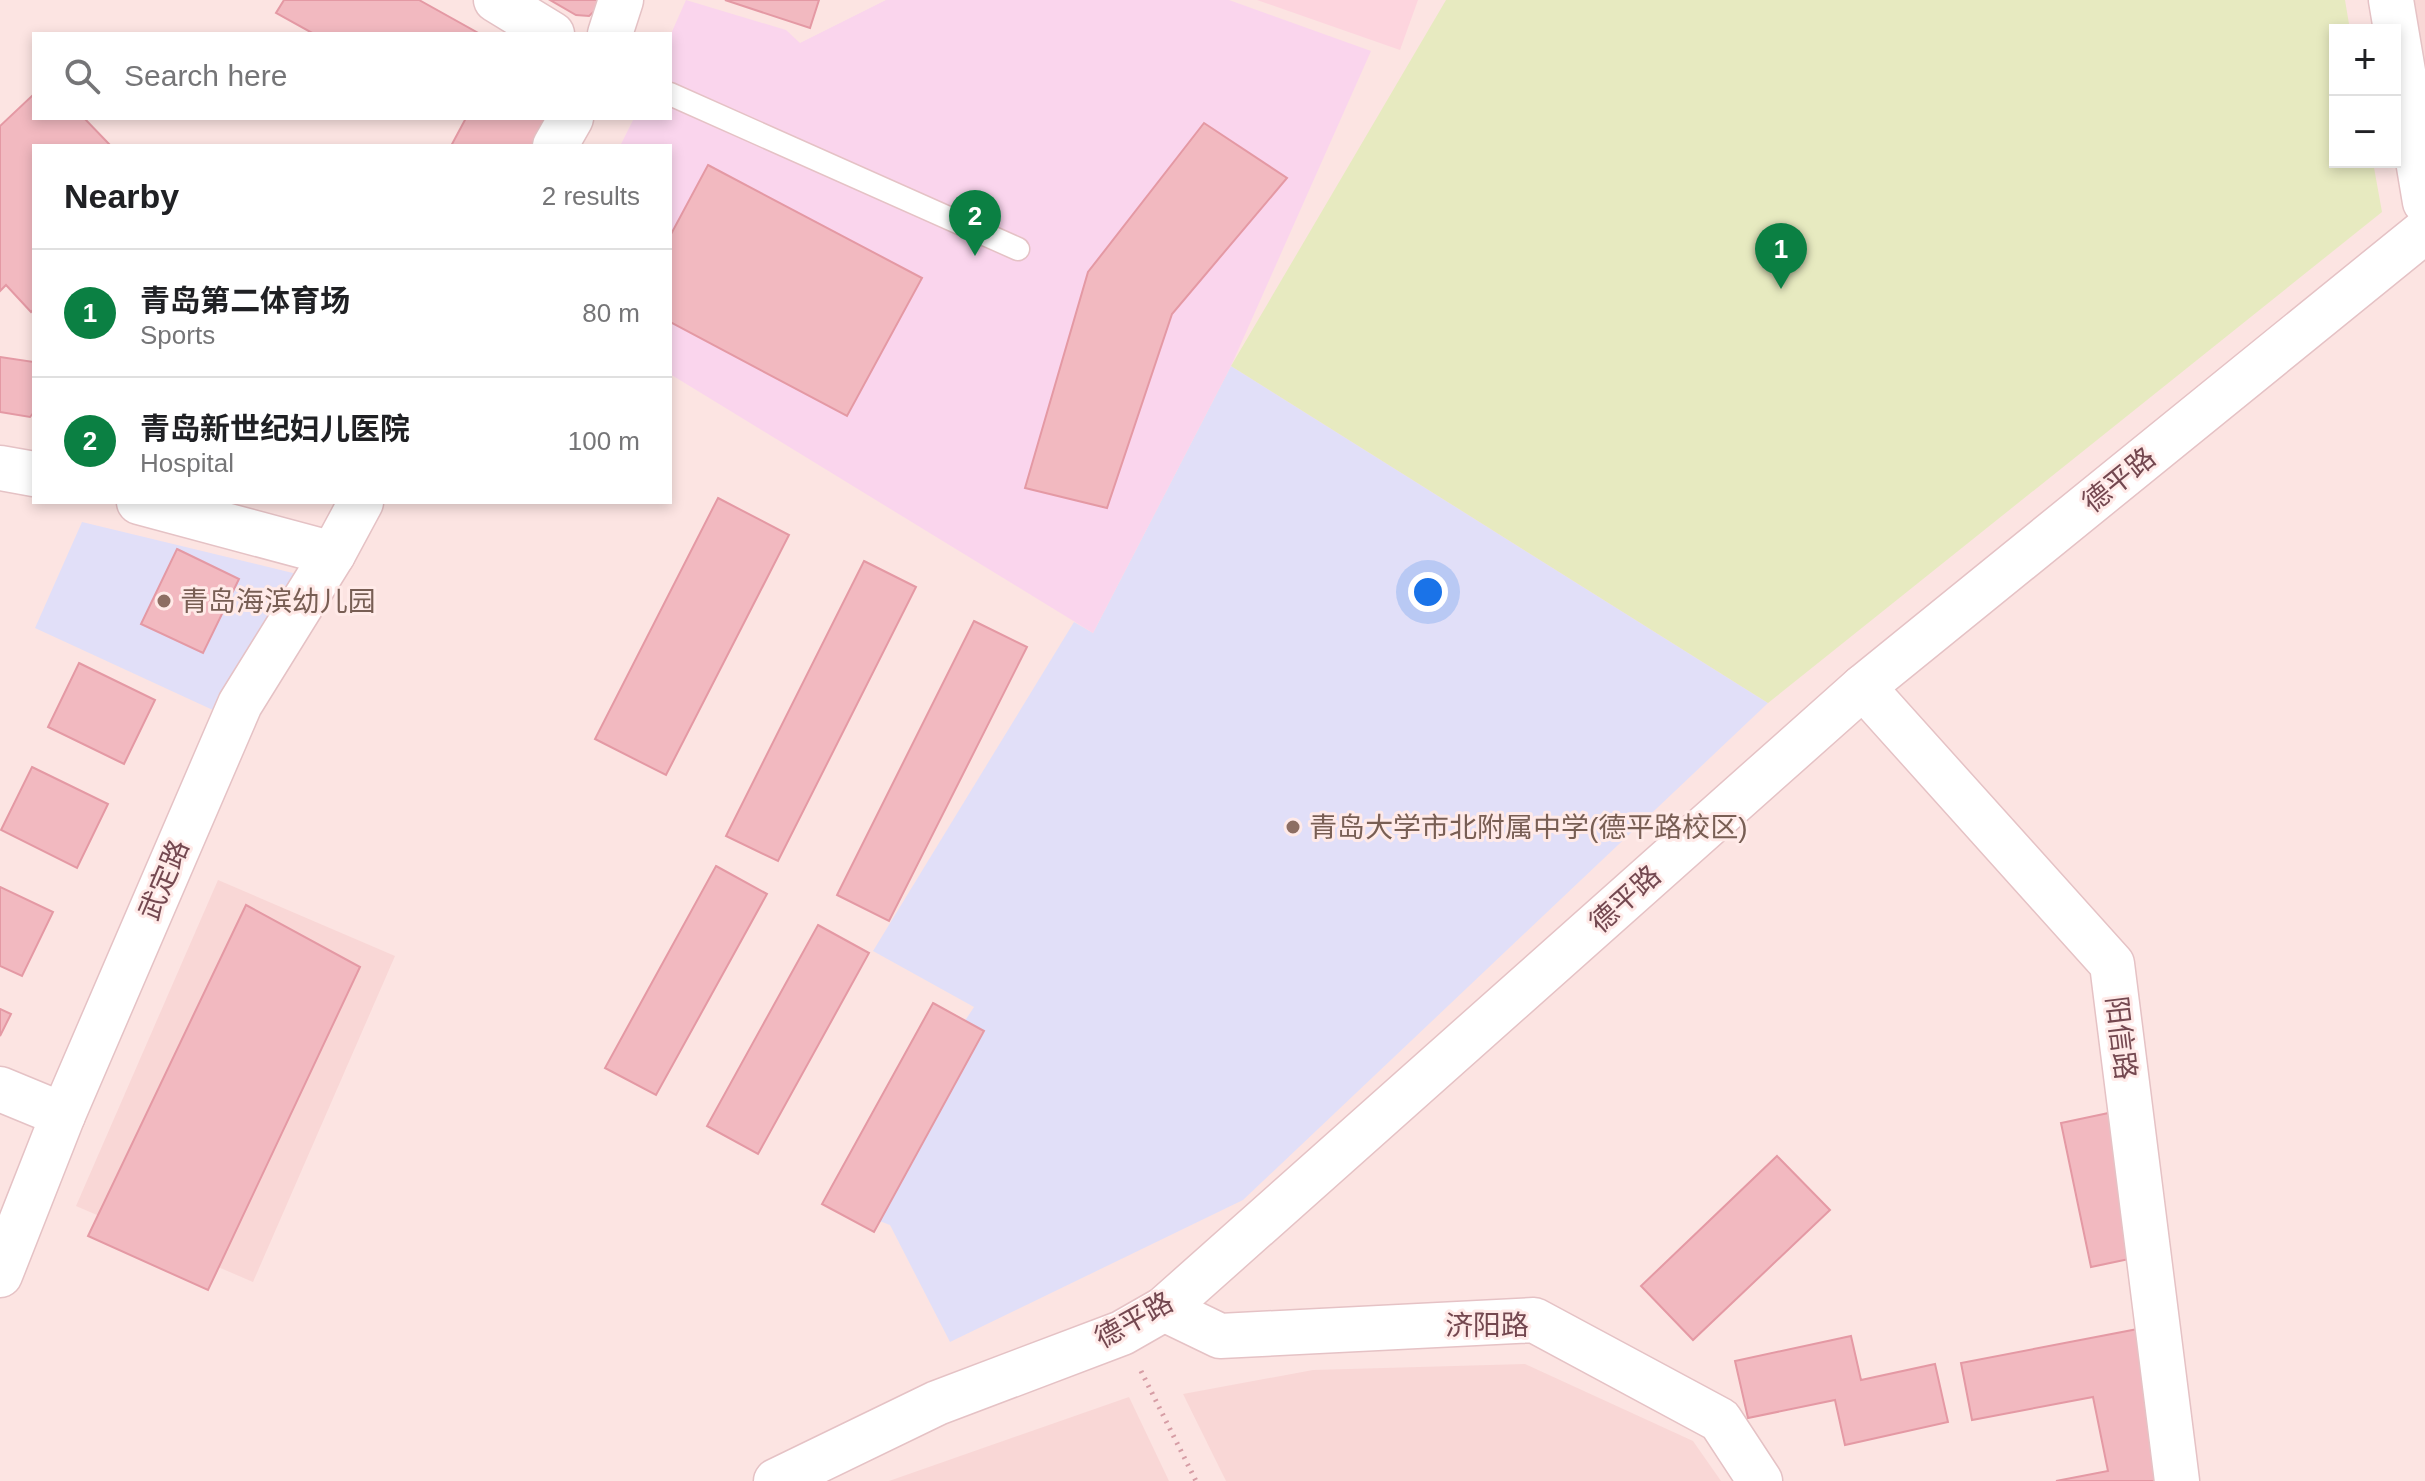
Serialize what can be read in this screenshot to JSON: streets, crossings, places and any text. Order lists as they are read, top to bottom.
{
  "streets": {
    "street": [
      "德平路",
      "武定路",
      "阳信路",
      "济阳路"
    ]
  },
  "crossings": [
    ["德平路", "阳信路"],
    ["德平路", "济阳路"]
  ],
  "places": ["青岛海滨幼儿园", "青岛大学市北附属中学(德平路校区)"],
  "page": {
    "map_buttons": ["+", "−"],
    "search": "Search here",
    "heading": ["Nearby", "2 results"],
    "pins": ["2", "1"],
    "list": [
      {
        "mark": "1",
        "name": "青岛第二体育场",
        "note": "Sports",
        "value": "80 m"
      },
      {
        "mark": "2",
        "name": "青岛新世纪妇儿医院",
        "note": "Hospital",
        "value": "100 m"
      }
    ]
  }
}
